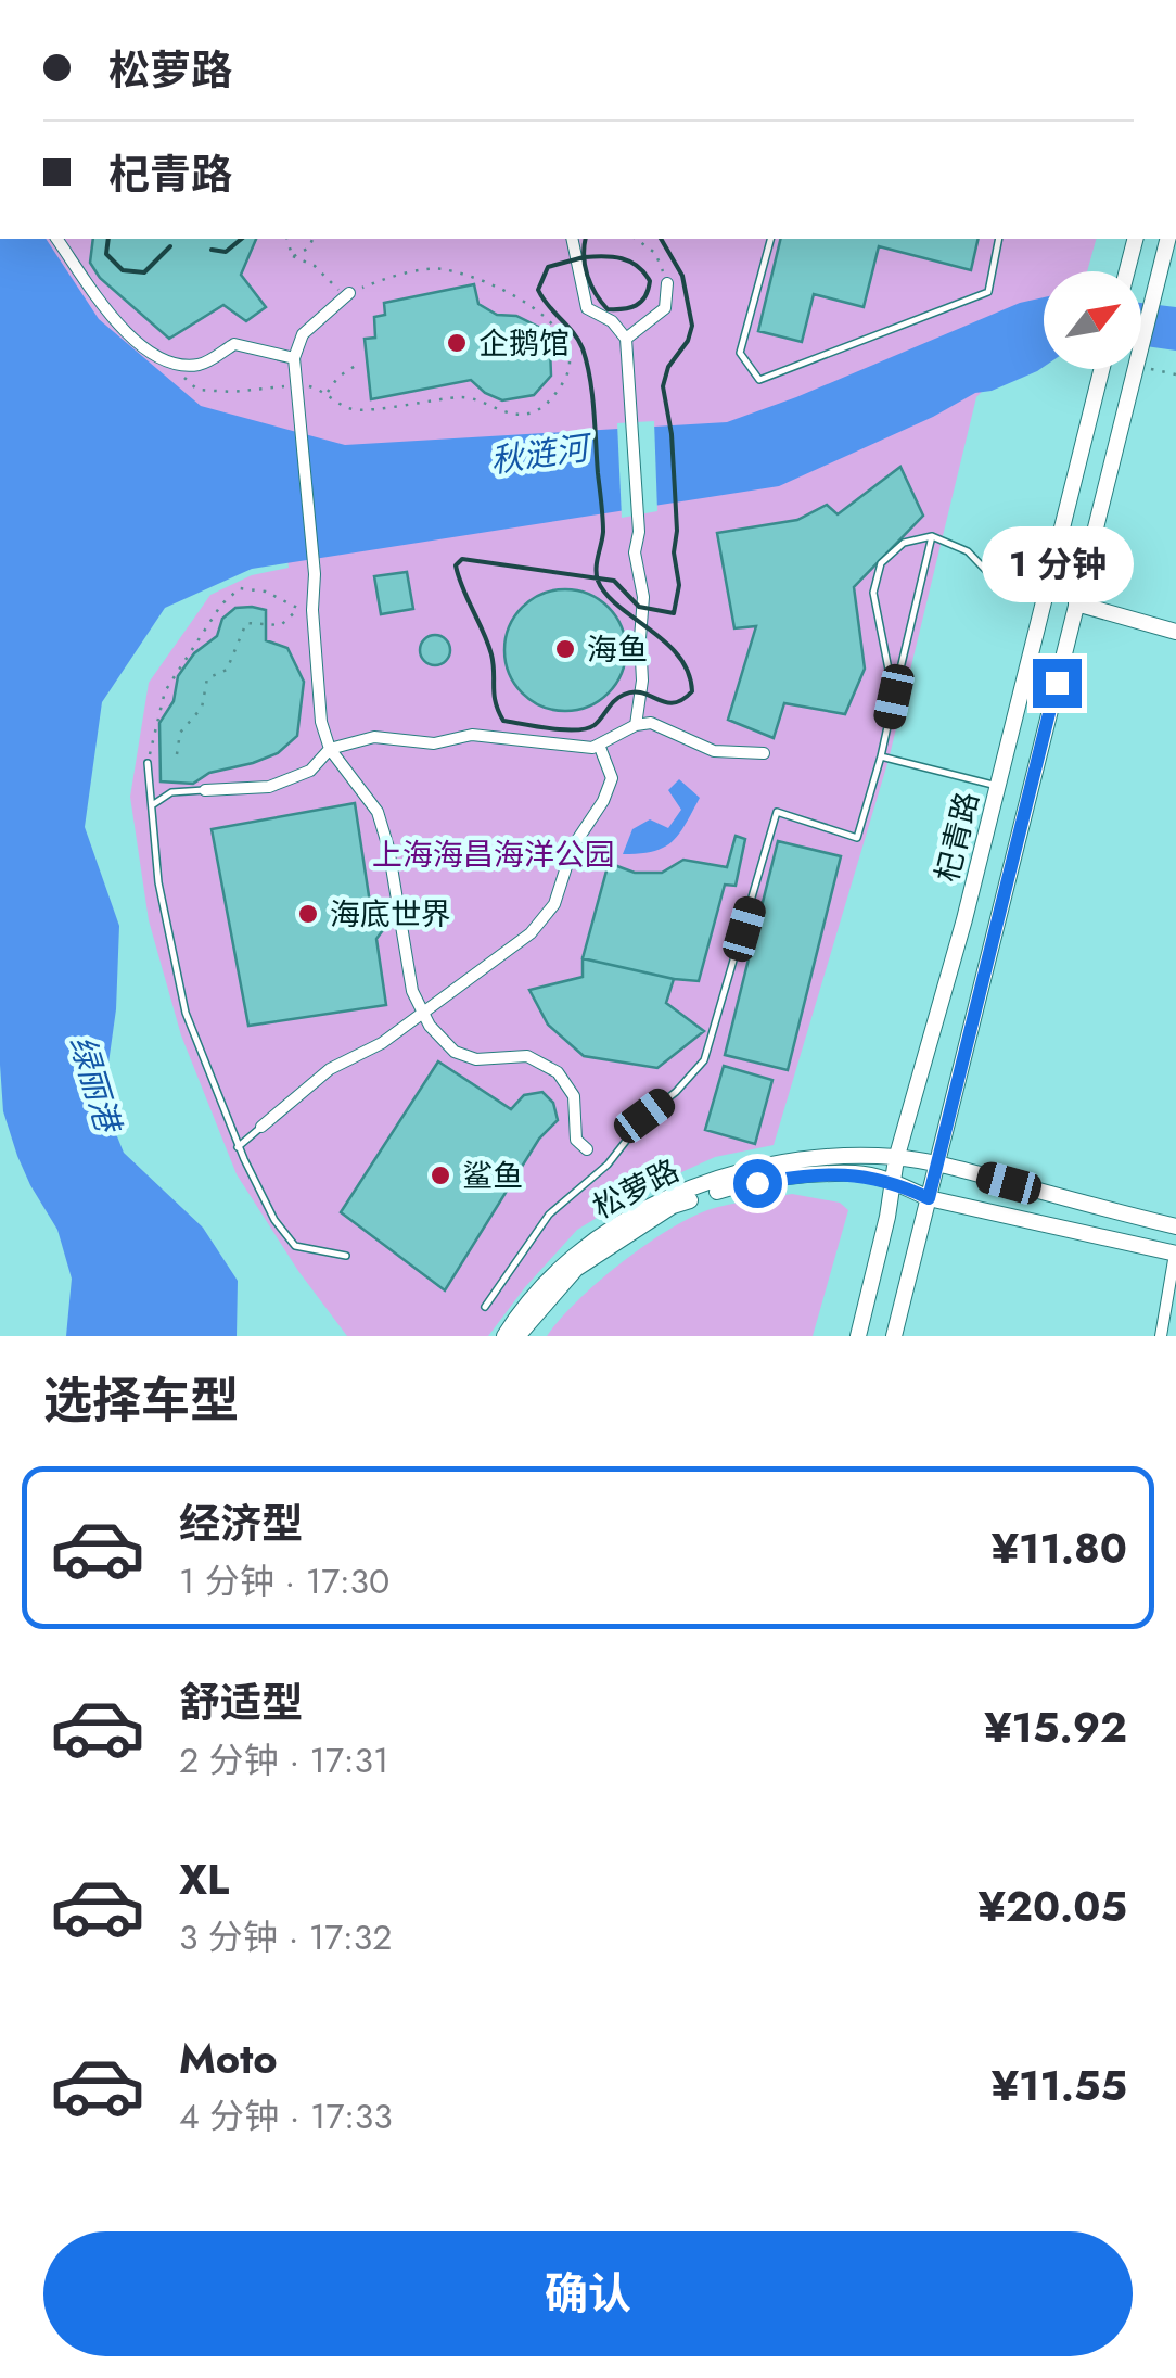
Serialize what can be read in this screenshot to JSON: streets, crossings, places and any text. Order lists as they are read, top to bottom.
{
  "streets": {
    "main road": ["杞青路", "松萝路"]
  },
  "crossings": [
    ["杞青路", "松萝路"]
  ],
  "water": ["秋涟河", "绿丽港"],
  "parks": ["上海海昌海洋公园"],
  "places": [
    "企鹅馆",
    "海鱼",
    "海底世界",
    "鲨鱼"
  ],
  "north": "top right",
  "page": {
    "banner": ["松萝路", "杞青路"],
    "bubble": "1 分钟",
    "heading": "选择车型",
    "list": [
      {
        "name": "经济型",
        "note": "1 分钟 · 17:30",
        "value": "¥11.80"
      },
      {
        "name": "舒适型",
        "note": "2 分钟 · 17:31",
        "value": "¥15.92"
      },
      {
        "name": "XL",
        "note": "3 分钟 · 17:32",
        "value": "¥20.05"
      },
      {
        "name": "Moto",
        "note": "4 分钟 · 17:33",
        "value": "¥11.55"
      }
    ],
    "buttons": "确认"
  }
}
